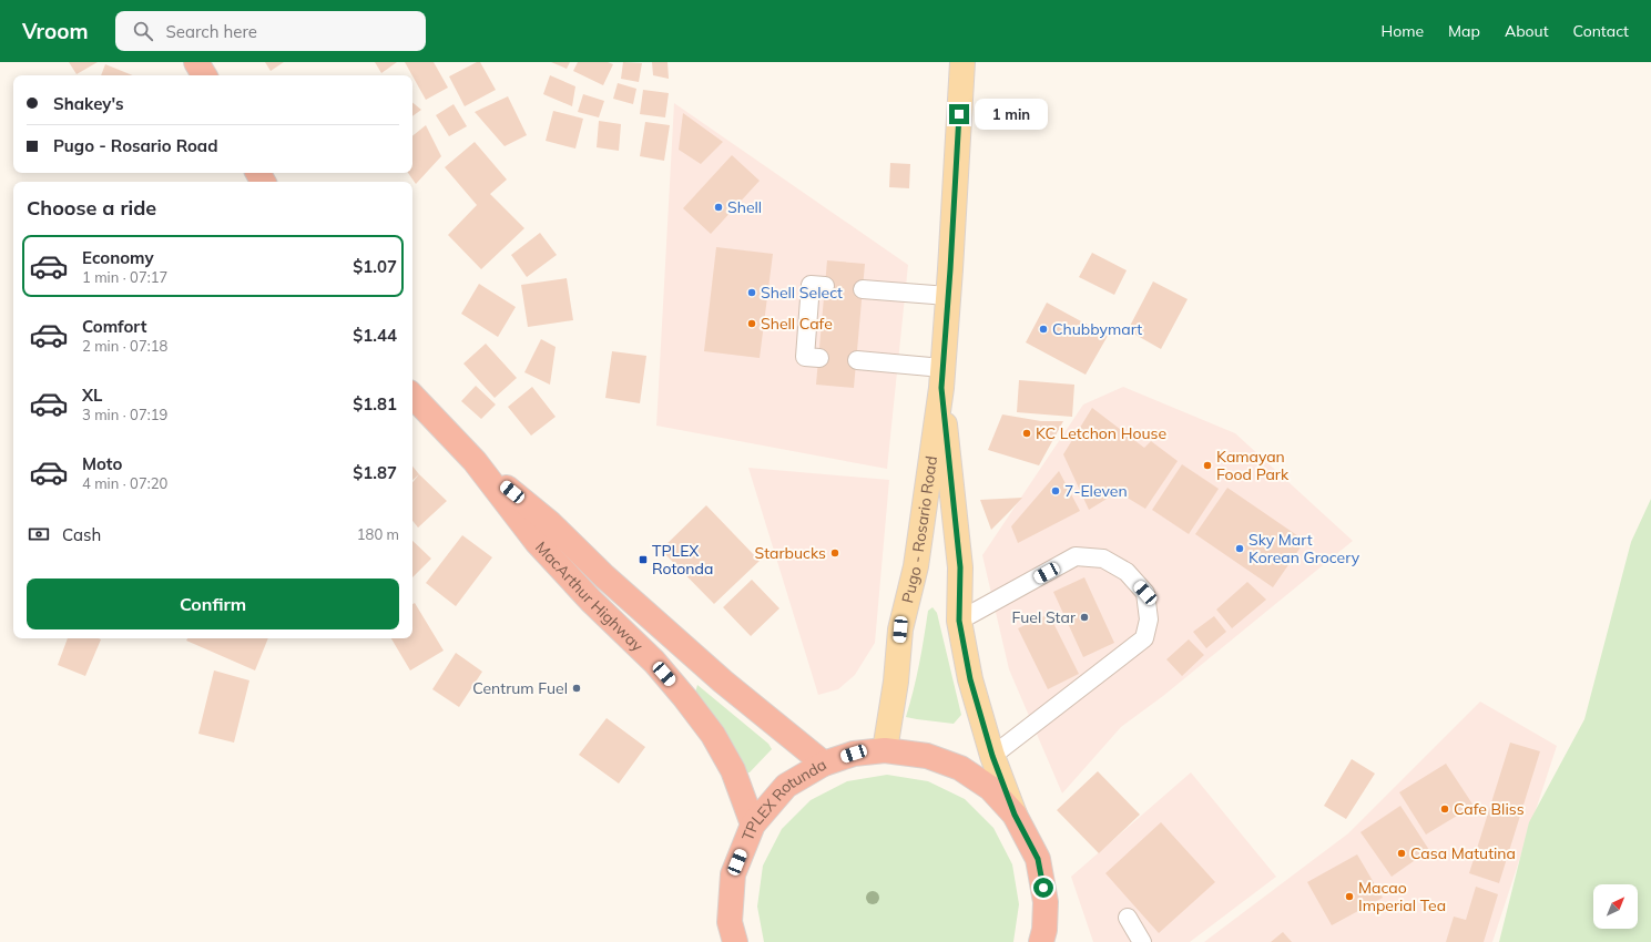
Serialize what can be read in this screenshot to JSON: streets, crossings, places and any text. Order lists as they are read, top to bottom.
{
  "streets": {
    "highway": ["MacArthur Highway", "TPLEX Rotunda"],
    "main road": ["Pugo - Rosario Road"]
  },
  "crossings": [
    ["Pugo - Rosario Road", "TPLEX Rotunda"],
    ["MacArthur Highway", "TPLEX Rotunda"]
  ],
  "places": {
    "other": [
      "Shell",
      "Shell Select",
      "Shell Cafe",
      "Chubbymart",
      "KC Letchon House",
      "Kamayan Food Park",
      "7-Eleven",
      "Sky Mart Korean Grocery",
      "Starbucks",
      "Fuel Star",
      "Centrum Fuel",
      "Cafe Bliss",
      "Casa Matutina",
      "Macao Imperial Tea"
    ],
    "transit": ["TPLEX Rotonda"]
  },
  "north": "top right",
  "page": {
    "header": "Vroom",
    "search": "Search here",
    "nav": [
      "Home",
      "Map",
      "About",
      "Contact"
    ],
    "banner": ["Shakey's", "Pugo - Rosario Road"],
    "bubble": "1 min",
    "heading": "Choose a ride",
    "list": [
      {
        "name": "Economy",
        "note": "1 min · 07:17",
        "value": "$1.07"
      },
      {
        "name": "Comfort",
        "note": "2 min · 07:18",
        "value": "$1.44"
      },
      {
        "name": "XL",
        "note": "3 min · 07:19",
        "value": "$1.81"
      },
      {
        "name": "Moto",
        "note": "4 min · 07:20",
        "value": "$1.87"
      }
    ],
    "pay": ["Cash", "180 m"],
    "buttons": "Confirm"
  }
}
